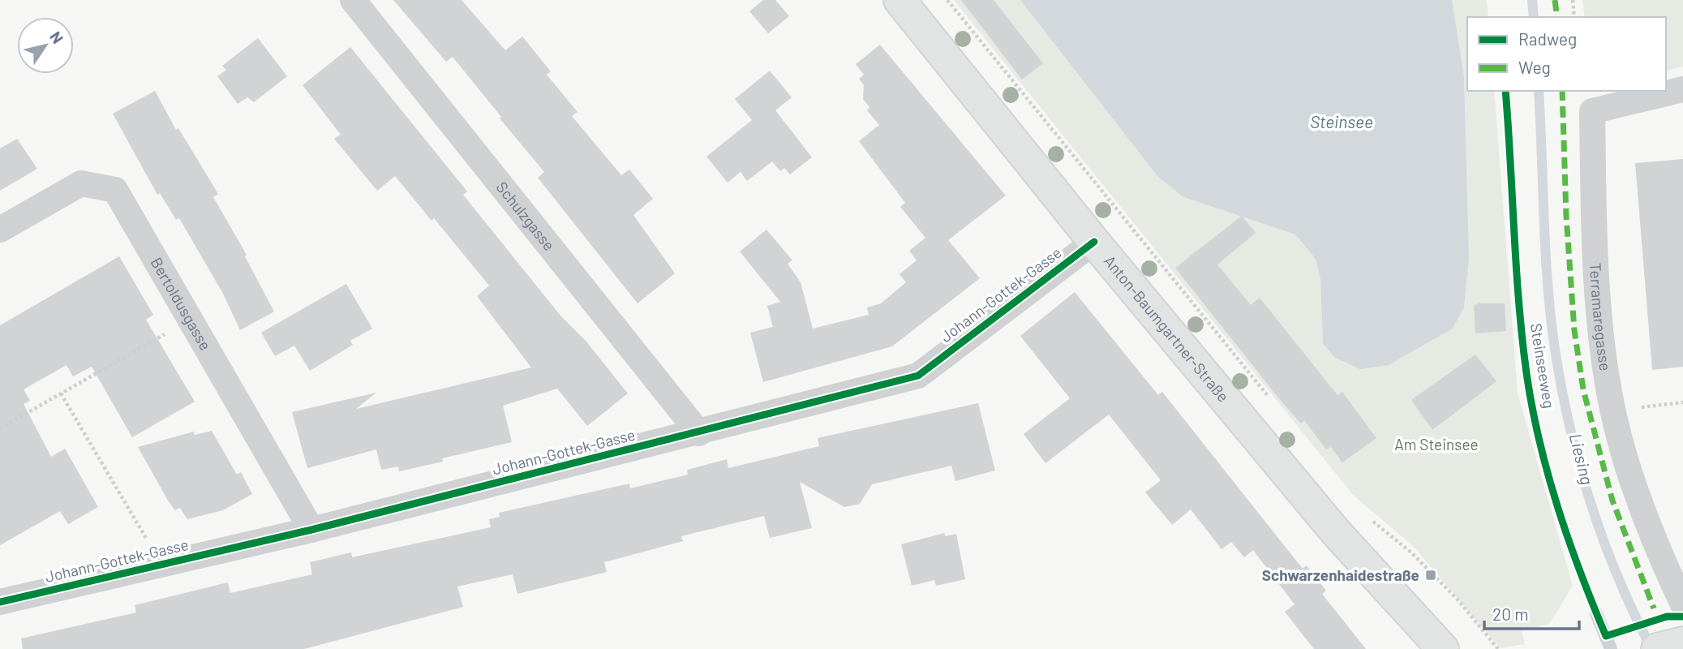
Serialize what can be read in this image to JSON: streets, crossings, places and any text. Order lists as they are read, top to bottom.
{
  "streets": {
    "main road": ["Anton-Baumgartner-Straße"],
    "street": [
      "Schulzgasse",
      "Johann-Gottek-Gasse",
      "Bertoldusgasse",
      "Terramaregasse"
    ],
    "cycle path": ["Steinseeweg"]
  },
  "crossings": [
    ["Schulzgasse", "Johann-Gottek-Gasse"],
    ["Johann-Gottek-Gasse", "Bertoldusgasse"],
    ["Johann-Gottek-Gasse", "Anton-Baumgartner-Straße"]
  ],
  "water": ["Steinsee", "Liesing"],
  "parks": ["Am Steinsee"],
  "places": {
    "transit": ["Schwarzenhaidestraße"]
  },
  "legend": ["Radweg", "Weg"],
  "scale_bar": "20 m",
  "north": "top right"
}
